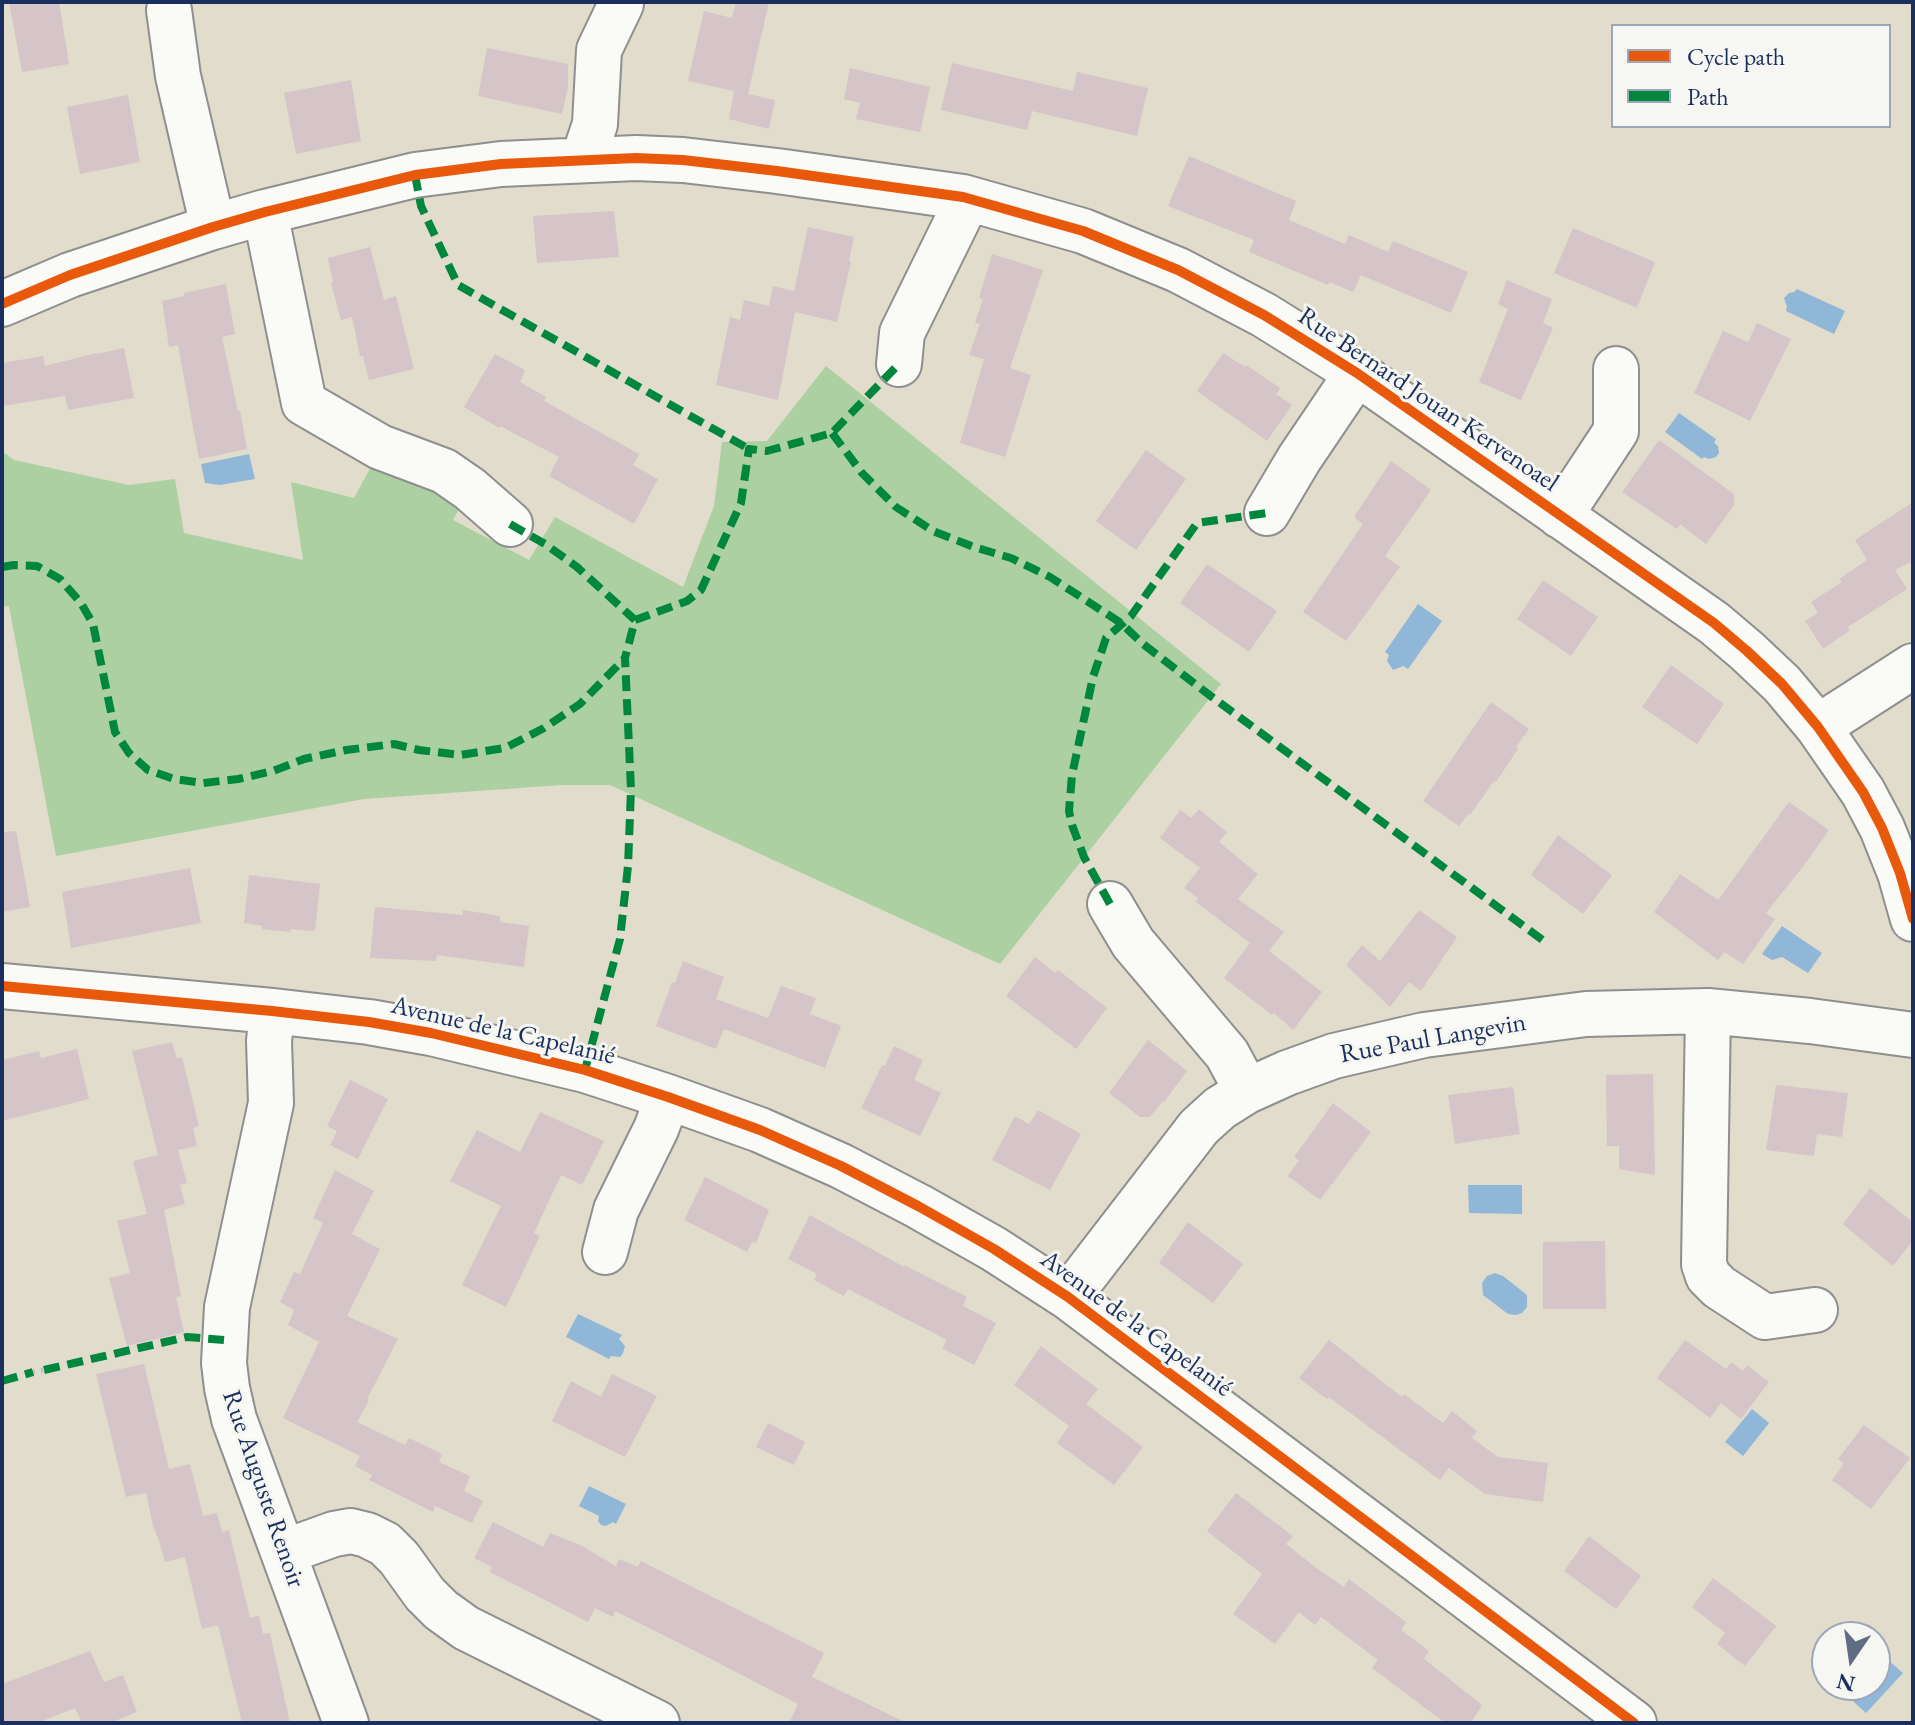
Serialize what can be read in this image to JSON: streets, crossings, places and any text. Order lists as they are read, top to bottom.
{
  "streets": {
    "street": [
      "Rue Bernard Jouan Kervenoael",
      "Avenue de la Capelanié",
      "Rue Paul Langevin",
      "Rue Auguste Renoir"
    ]
  },
  "crossings": [
    ["Avenue de la Capelanié", "Rue Paul Langevin"],
    ["Avenue de la Capelanié", "Rue Auguste Renoir"]
  ],
  "legend": ["Cycle path", "Path"],
  "north": "bottom"
}
